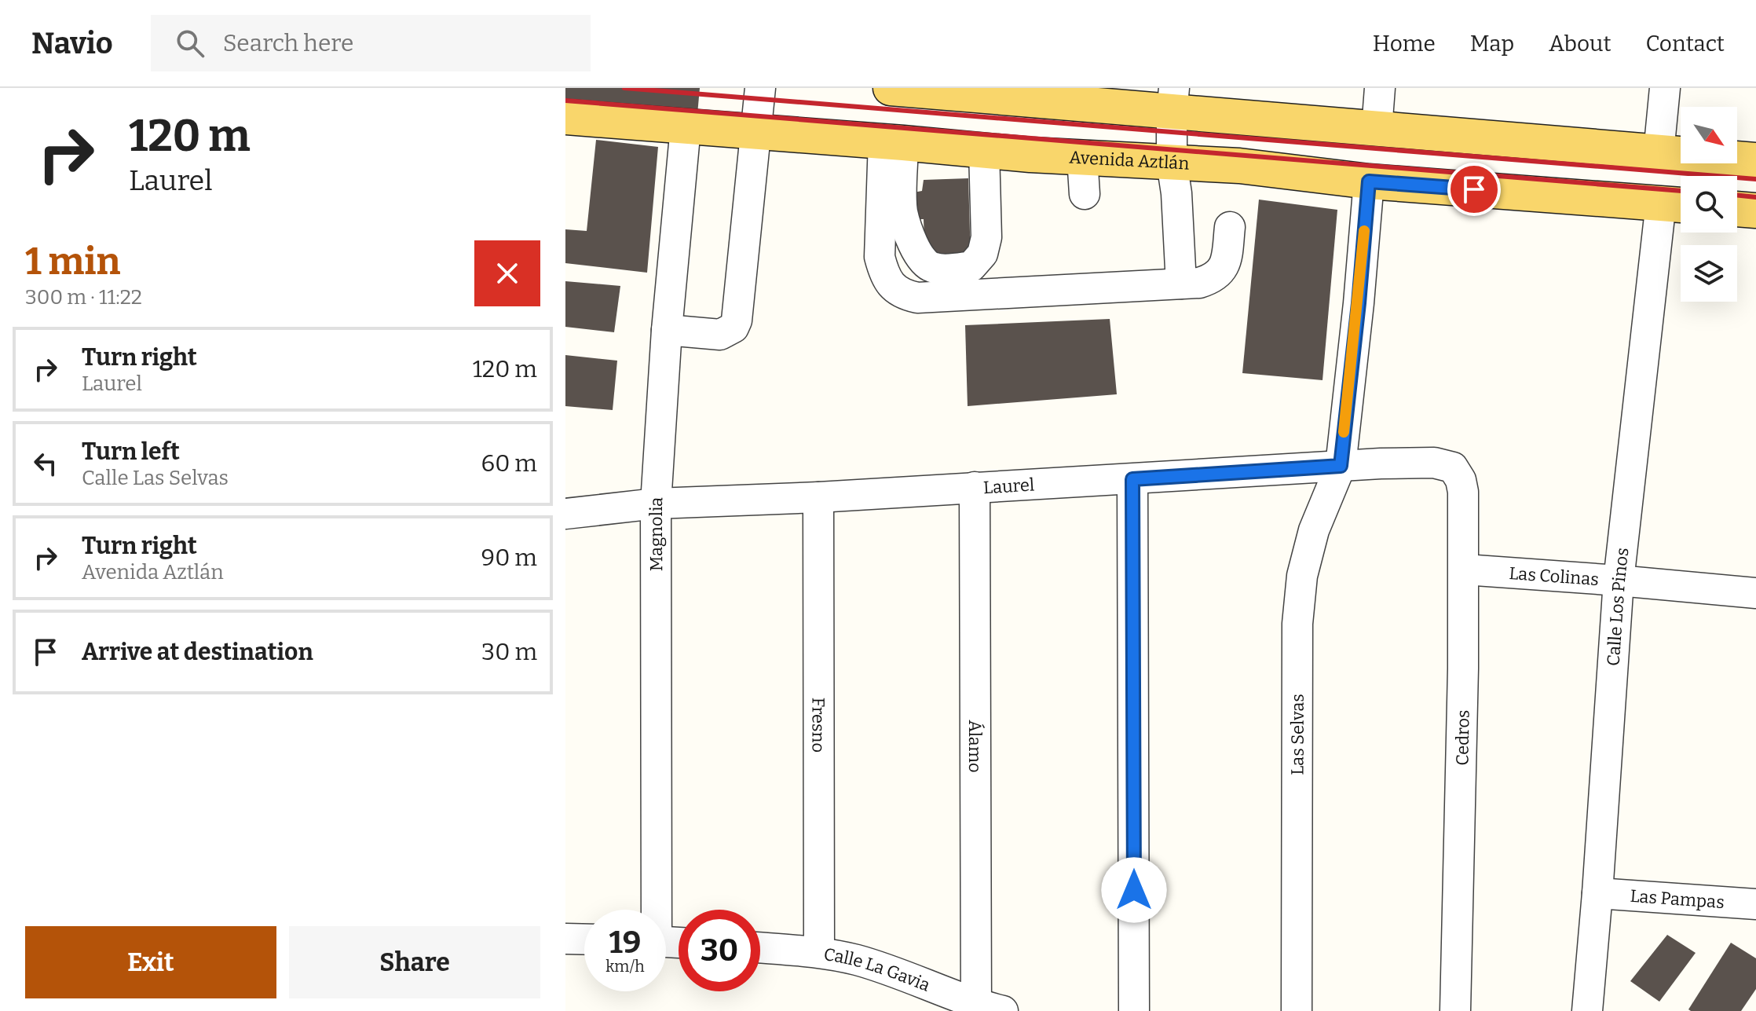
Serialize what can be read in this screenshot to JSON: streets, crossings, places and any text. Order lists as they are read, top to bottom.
{
  "streets": {
    "main road": ["Avenida Aztlán"],
    "street": [
      "Laurel",
      "Magnolia",
      "Las Colinas",
      "Calle Los Pinos",
      "Fresno",
      "Las Selvas",
      "Cedros",
      "Álamo",
      "Las Pampas",
      "Calle La Gavia"
    ]
  },
  "crossings": [
    ["Avenida Aztlán", "Magnolia"],
    ["Avenida Aztlán", "Calle Los Pinos"],
    ["Avenida Aztlán", "Las Selvas"],
    ["Laurel", "Magnolia"],
    ["Laurel", "Fresno"],
    ["Laurel", "Las Selvas"],
    ["Laurel", "Cedros"],
    ["Laurel", "Álamo"],
    ["Las Colinas", "Calle Los Pinos"],
    ["Las Colinas", "Cedros"],
    ["Calle Los Pinos", "Las Pampas"],
    ["Fresno", "Calle La Gavia"],
    ["Álamo", "Calle La Gavia"]
  ],
  "north": "bottom right",
  "page": {
    "header": "Navio",
    "search": "Search here",
    "nav": [
      "Home",
      "Map",
      "About",
      "Contact"
    ],
    "turn": ["120 m", "Laurel"],
    "heading": ["1 min", "300 m · 11:22"],
    "list": [
      {
        "name": "Turn right",
        "note": "Laurel",
        "value": "120 m"
      },
      {
        "name": "Turn left",
        "note": "Calle Las Selvas",
        "value": "60 m"
      },
      {
        "name": "Turn right",
        "note": "Avenida Aztlán",
        "value": "90 m"
      },
      {
        "name": "Arrive at destination",
        "value": "30 m"
      }
    ],
    "speed": "19 km/h",
    "limit": "30",
    "buttons": ["Exit", "Share"]
  }
}
